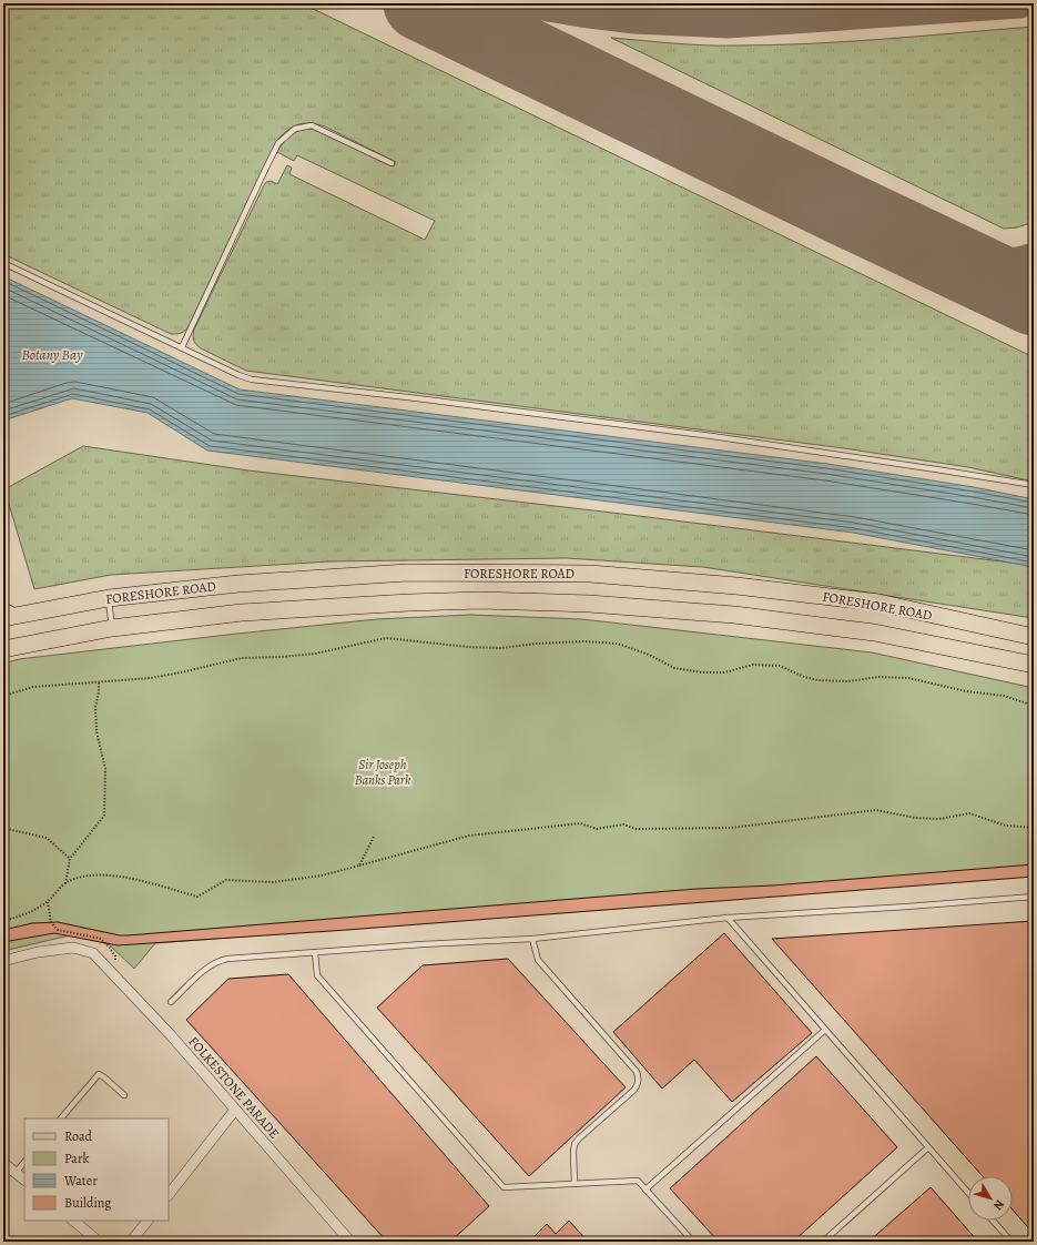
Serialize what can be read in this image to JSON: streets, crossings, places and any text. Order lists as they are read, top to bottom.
{
  "streets": {
    "main road": ["FORESHORE ROAD"],
    "street": ["FOLKESTONE PARADE"]
  },
  "water": ["Botany Bay"],
  "parks": ["Sir Joseph Banks Park"],
  "legend": [
    "Road",
    "Park",
    "Water",
    "Building"
  ],
  "north": "bottom right"
}
